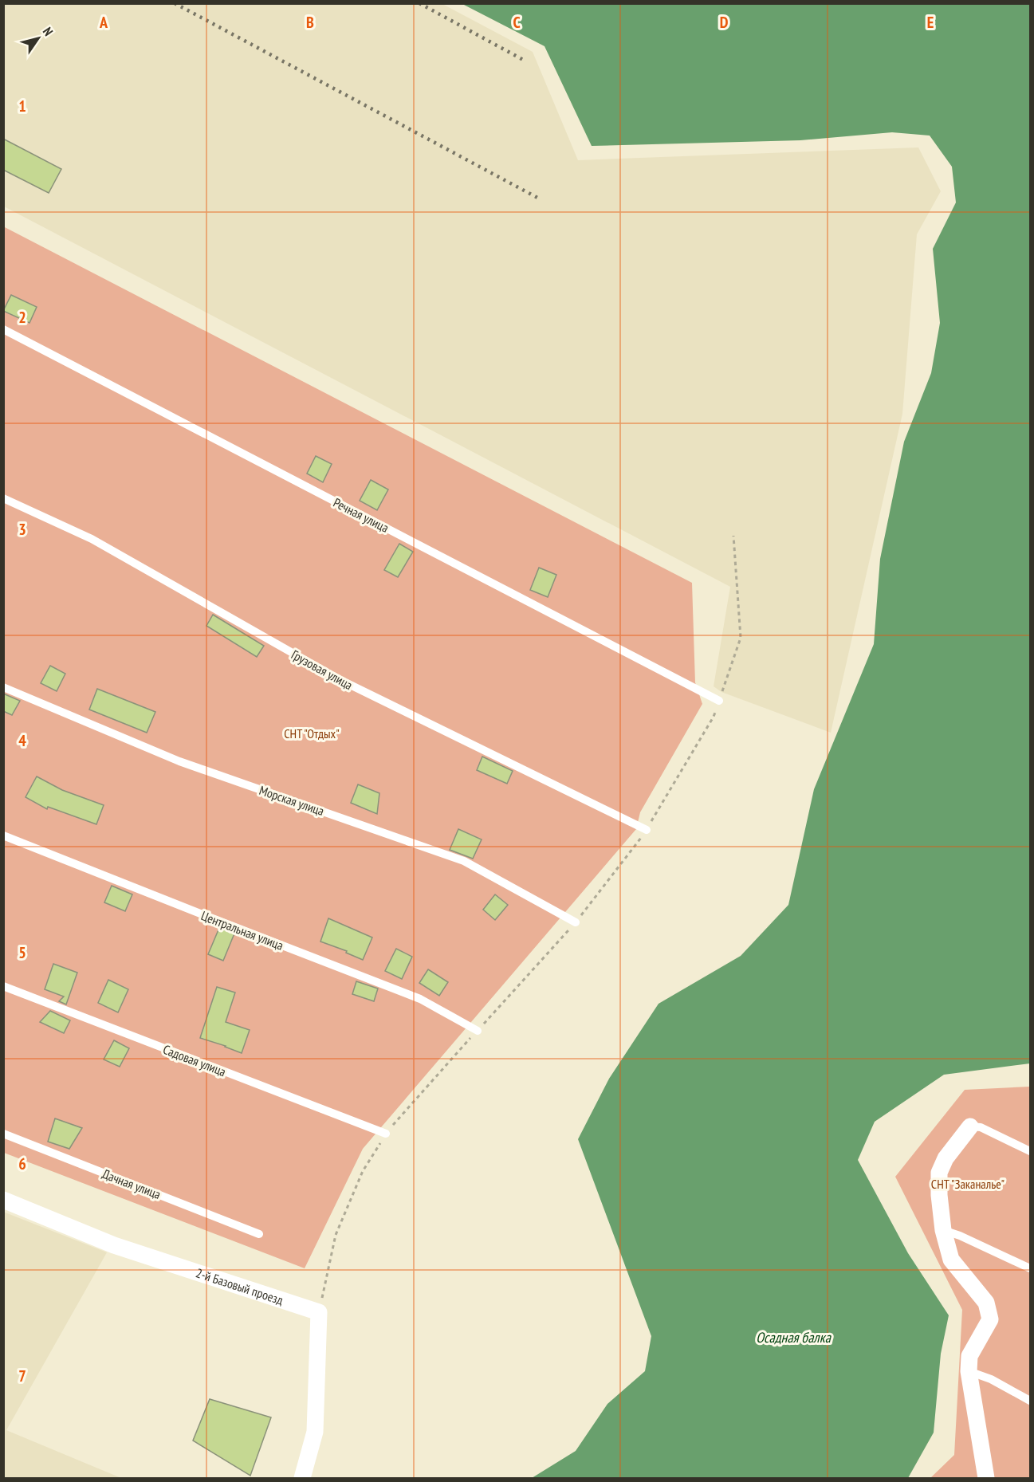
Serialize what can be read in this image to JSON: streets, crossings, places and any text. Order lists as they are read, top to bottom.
{
  "streets": {
    "street": ["2-й Базовый проезд"],
    "lane": [
      "Речная улица",
      "Грузовая улица",
      "Морская улица",
      "Центральная улица",
      "Садовая улица",
      "Дачная улица"
    ]
  },
  "water": ["Осадная балка"],
  "parks": ["СНТ \"Отдых\"", "СНТ \"Заканалье\""],
  "north": "top right",
  "grid": {
    "columns": [
      "A",
      "B",
      "C",
      "D",
      "E"
    ],
    "rows": [
      "1",
      "2",
      "3",
      "4",
      "5",
      "6",
      "7"
    ]
  }
}
